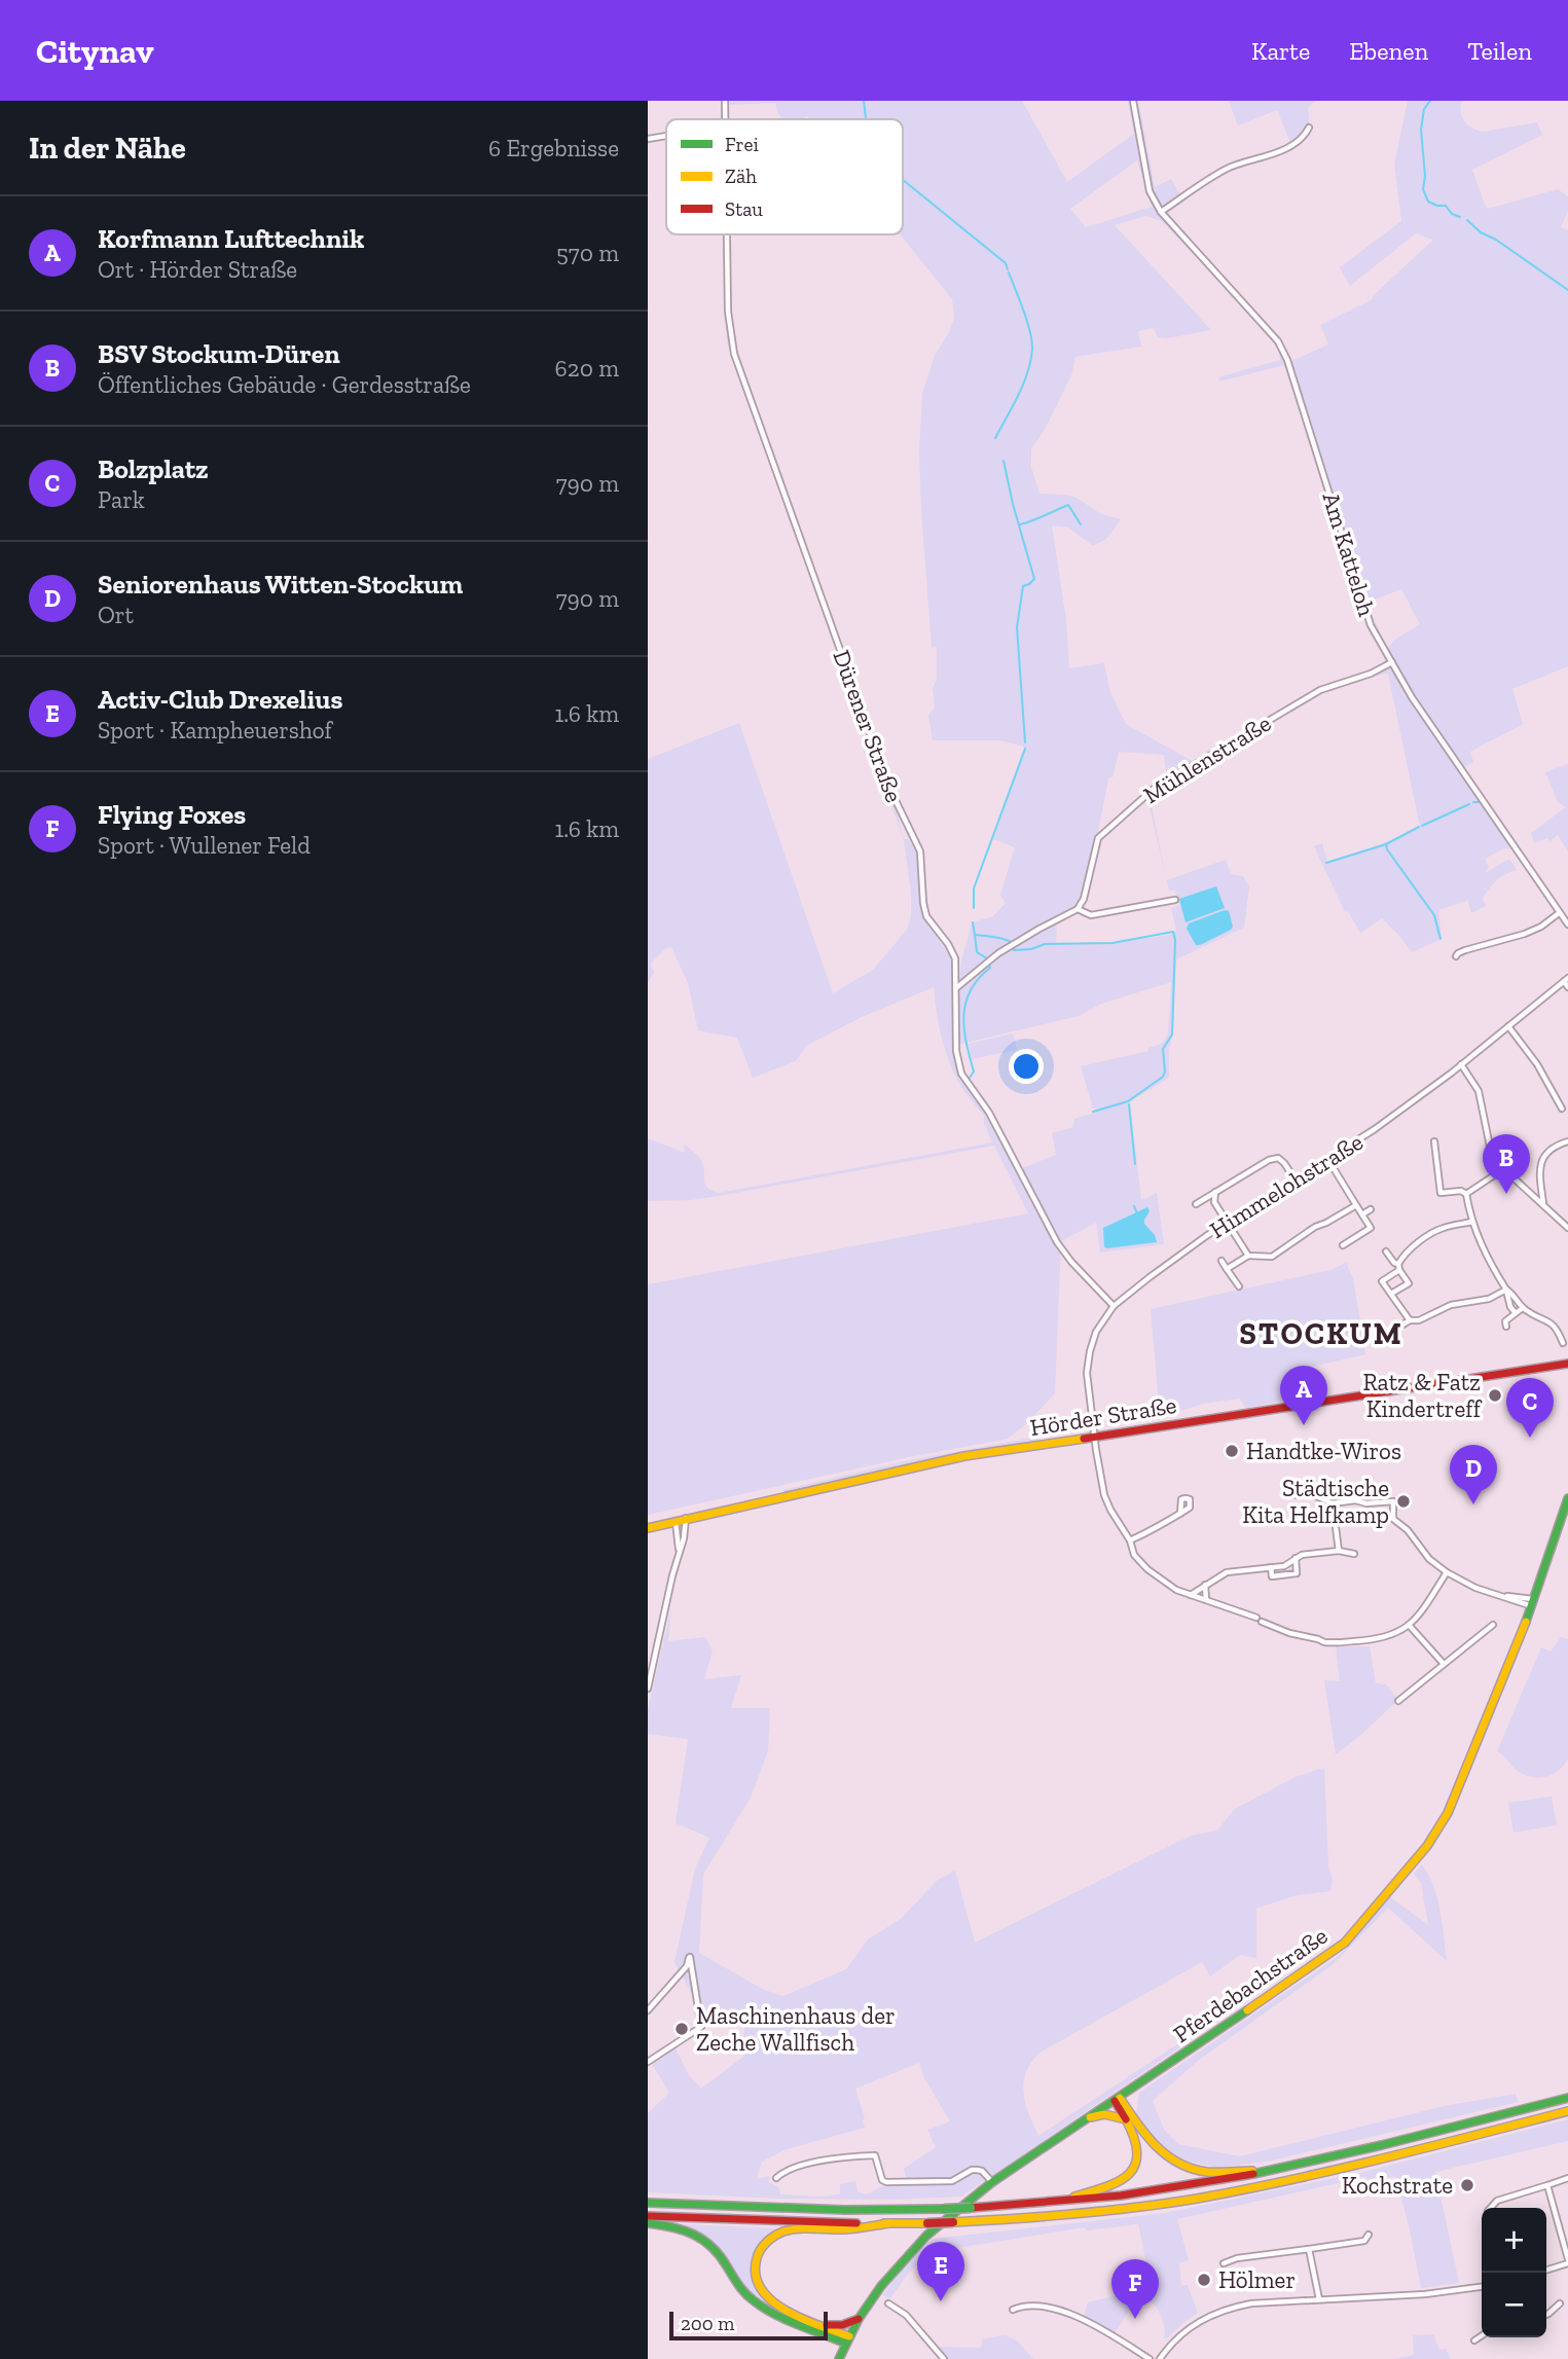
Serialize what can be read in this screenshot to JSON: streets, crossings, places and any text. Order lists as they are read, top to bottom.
{
  "streets": {
    "main road": ["Hörder Straße", "Pferdebachstraße"],
    "street": [
      "Am Katteloh",
      "Dürener Straße",
      "Mühlenstraße",
      "Himmelohstraße"
    ]
  },
  "crossings": [
    ["Am Katteloh", "Mühlenstraße"],
    ["Dürener Straße", "Himmelohstraße"],
    ["Himmelohstraße", "Hörder Straße"]
  ],
  "districts": ["STOCKUM"],
  "places": [
    "Ratz & Fatz Kindertreff",
    "Handtke-Wiros",
    "Städtische Kita Helfkamp",
    "Maschinenhaus der Zeche Wallfisch",
    "Kochstrate",
    "Hölmer"
  ],
  "legend": ["Frei", "Zäh", "Stau"],
  "scale_bar": "200 m",
  "page": {
    "header": "Citynav",
    "nav": ["Karte", "Ebenen", "Teilen"],
    "heading": ["In der Nähe", "6 Ergebnisse"],
    "list": [
      {
        "mark": "A",
        "name": "Korfmann Lufttechnik",
        "note": "Ort · Hörder Straße",
        "value": "570 m"
      },
      {
        "mark": "B",
        "name": "BSV Stockum-Düren",
        "note": "Öffentliches Gebäude · Gerdesstraße",
        "value": "620 m"
      },
      {
        "mark": "C",
        "name": "Bolzplatz",
        "note": "Park",
        "value": "790 m"
      },
      {
        "mark": "D",
        "name": "Seniorenhaus Witten-Stockum",
        "note": "Ort",
        "value": "790 m"
      },
      {
        "mark": "E",
        "name": "Activ-Club Drexelius",
        "note": "Sport · Kampheuershof",
        "value": "1.6 km"
      },
      {
        "mark": "F",
        "name": "Flying Foxes",
        "note": "Sport · Wullener Feld",
        "value": "1.6 km"
      }
    ],
    "pins": [
      "B",
      "A",
      "C",
      "D",
      "E",
      "F"
    ],
    "map_buttons": ["+", "−"],
    "scale": "200 m"
  }
}
